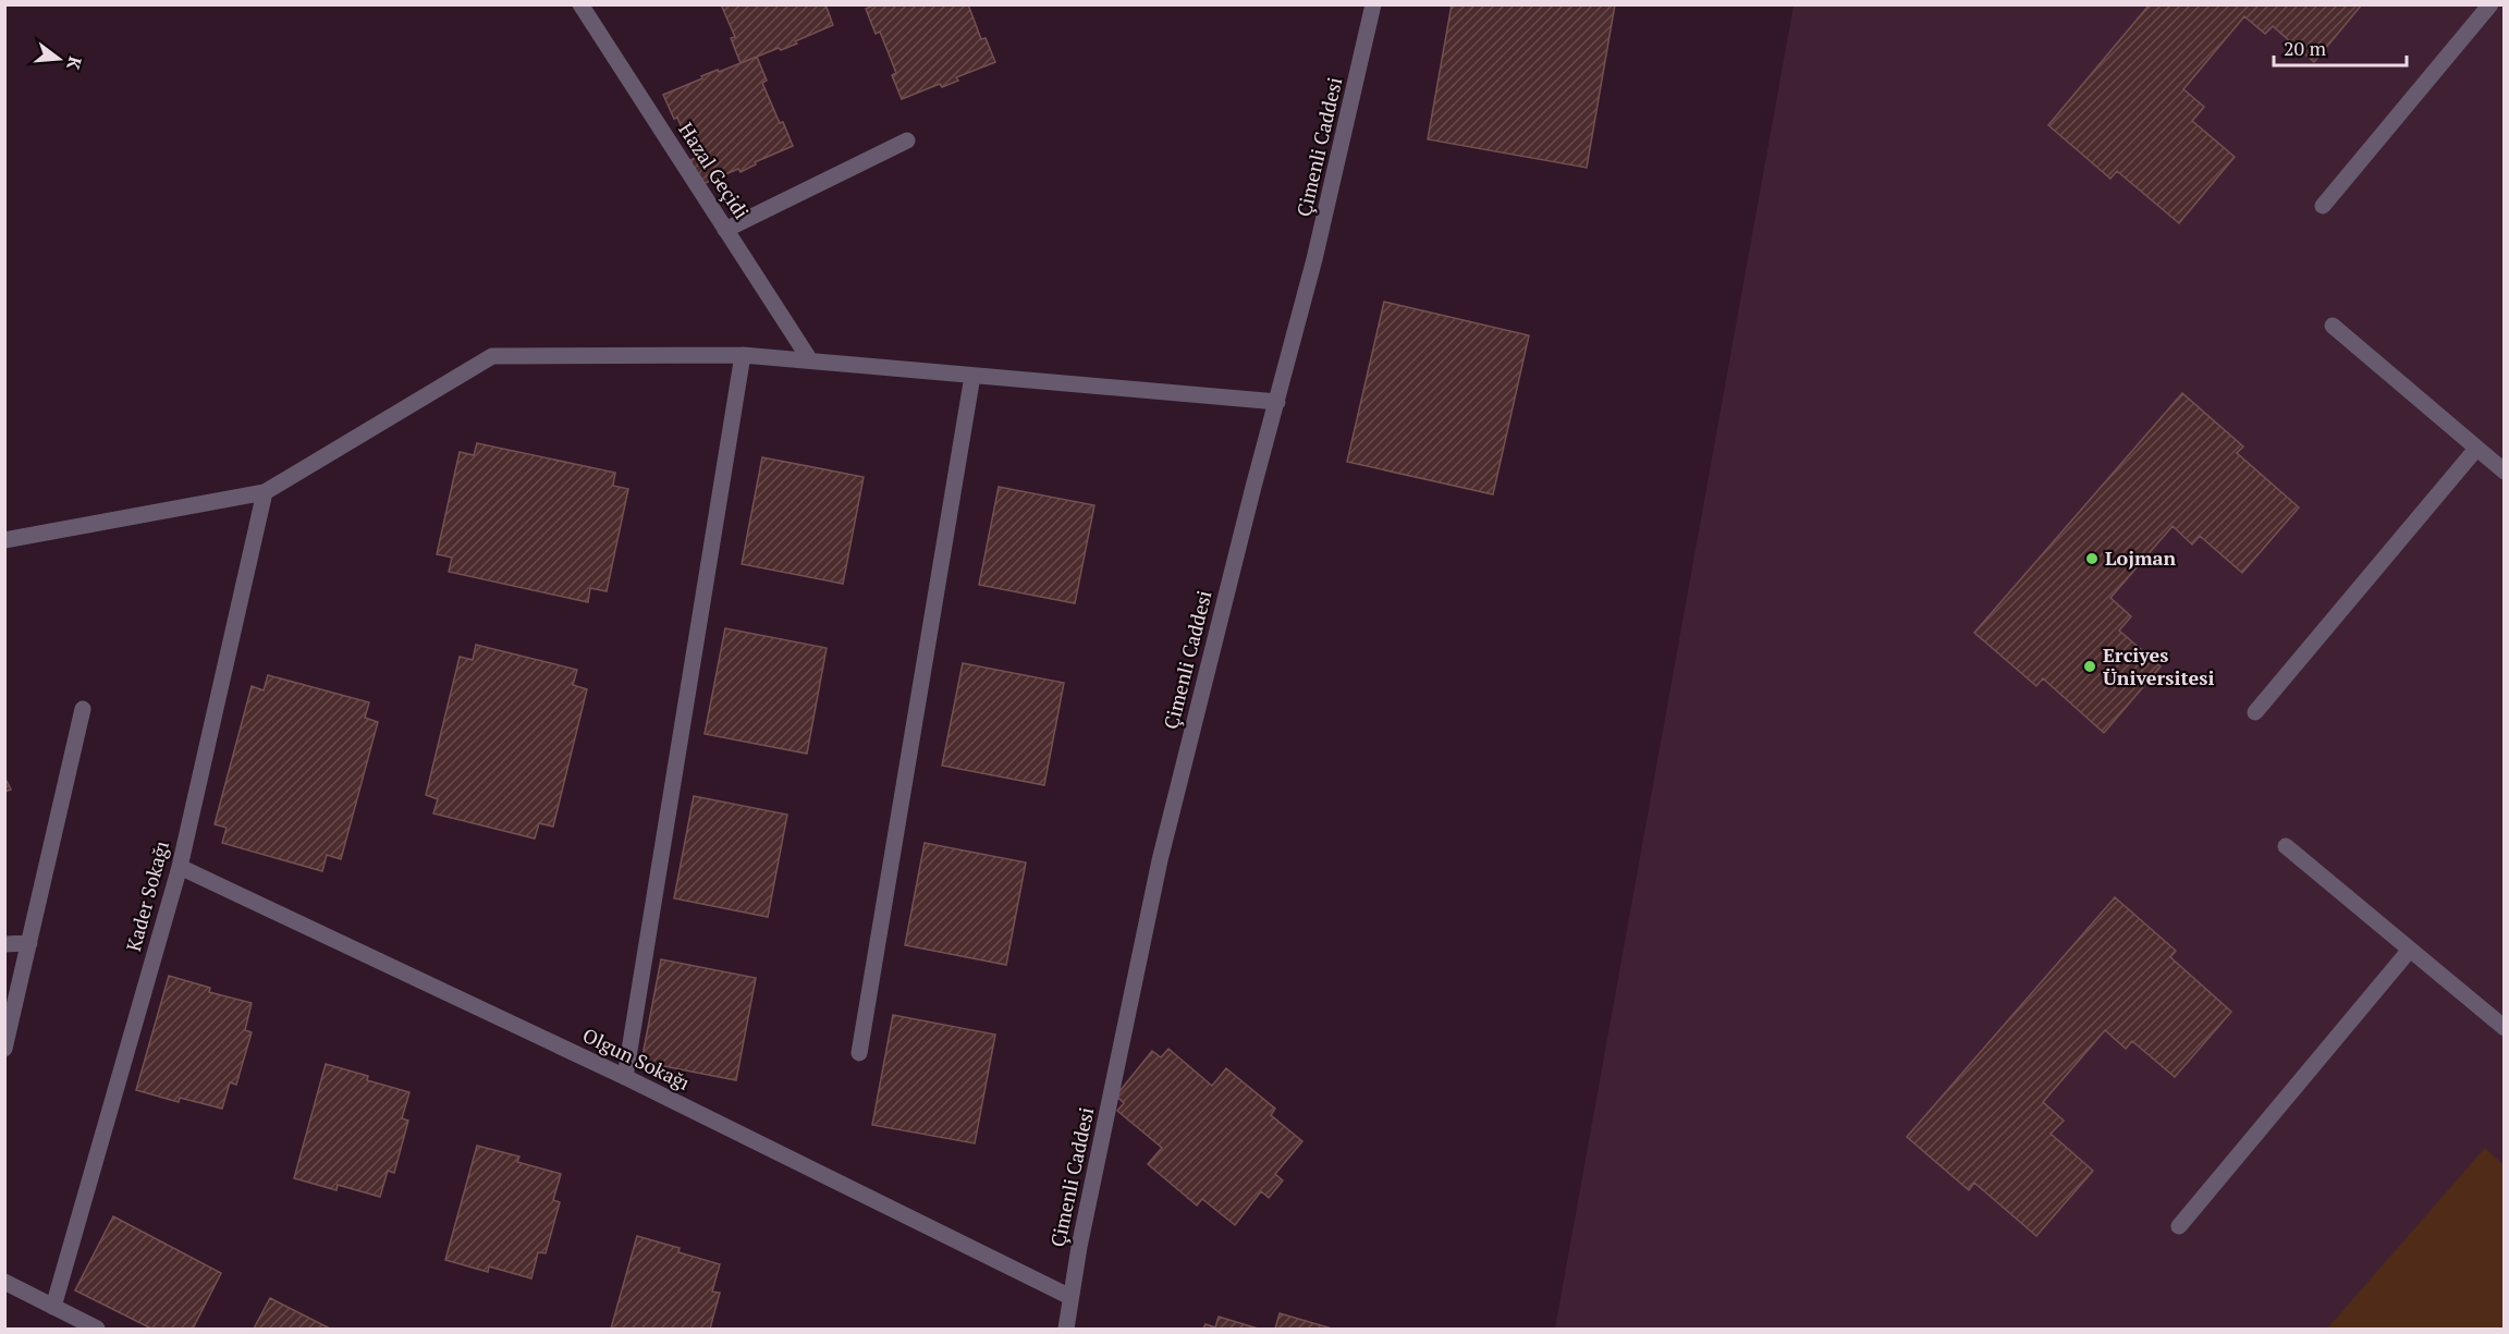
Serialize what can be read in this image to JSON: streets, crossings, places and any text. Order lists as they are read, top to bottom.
{
  "streets": {
    "street": [
      "Çimenli Caddesi",
      "Hazal Geçidi",
      "Kader Sokağı",
      "Olgun Sokağı"
    ]
  },
  "crossings": [
    ["Çimenli Caddesi", "Olgun Sokağı"],
    ["Kader Sokağı", "Olgun Sokağı"]
  ],
  "places": ["Lojman", "Erciyes Üniversitesi"],
  "scale_bar": "20 m",
  "north": "right"
}
